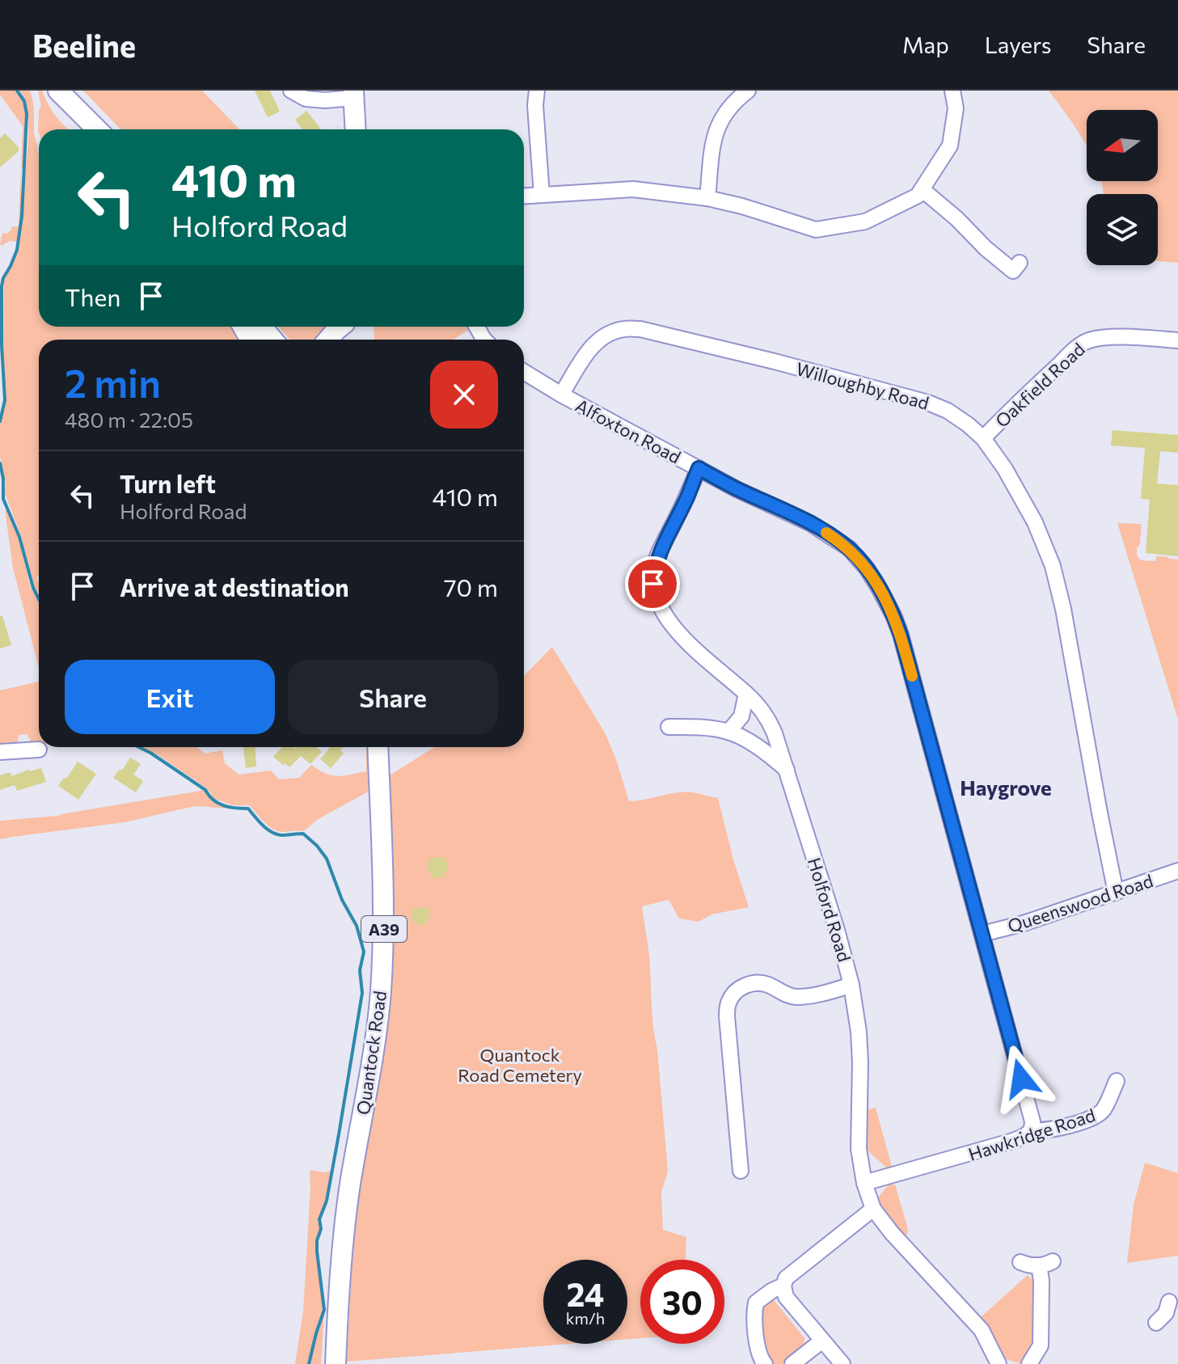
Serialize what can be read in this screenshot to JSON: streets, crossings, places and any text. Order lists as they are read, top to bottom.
{
  "streets": {
    "main road": ["A39", "Quantock Road"],
    "street": [
      "Oakfield Road",
      "Willoughby Road",
      "Alfoxton Road",
      "Queenswood Road",
      "Holford Road",
      "Hawkridge Road"
    ]
  },
  "crossings": [
    ["Oakfield Road", "Willoughby Road"],
    ["Willoughby Road", "Alfoxton Road"],
    ["Willoughby Road", "Queenswood Road"],
    ["Alfoxton Road", "Queenswood Road"],
    ["Alfoxton Road", "Holford Road"],
    ["Alfoxton Road", "Hawkridge Road"],
    ["Holford Road", "Hawkridge Road"]
  ],
  "districts": ["Haygrove"],
  "parks": ["Quantock Road Cemetery"],
  "north": "left",
  "page": {
    "header": "Beeline",
    "nav": ["Map", "Layers", "Share"],
    "turn": ["410 m", "Holford Road"],
    "then": "Then",
    "heading": ["2 min", "480 m · 22:05"],
    "list": [
      {
        "name": "Turn left",
        "note": "Holford Road",
        "value": "410 m"
      },
      {
        "name": "Arrive at destination",
        "value": "70 m"
      }
    ],
    "buttons": ["Exit", "Share"],
    "speed": "24 km/h",
    "limit": "30"
  }
}
